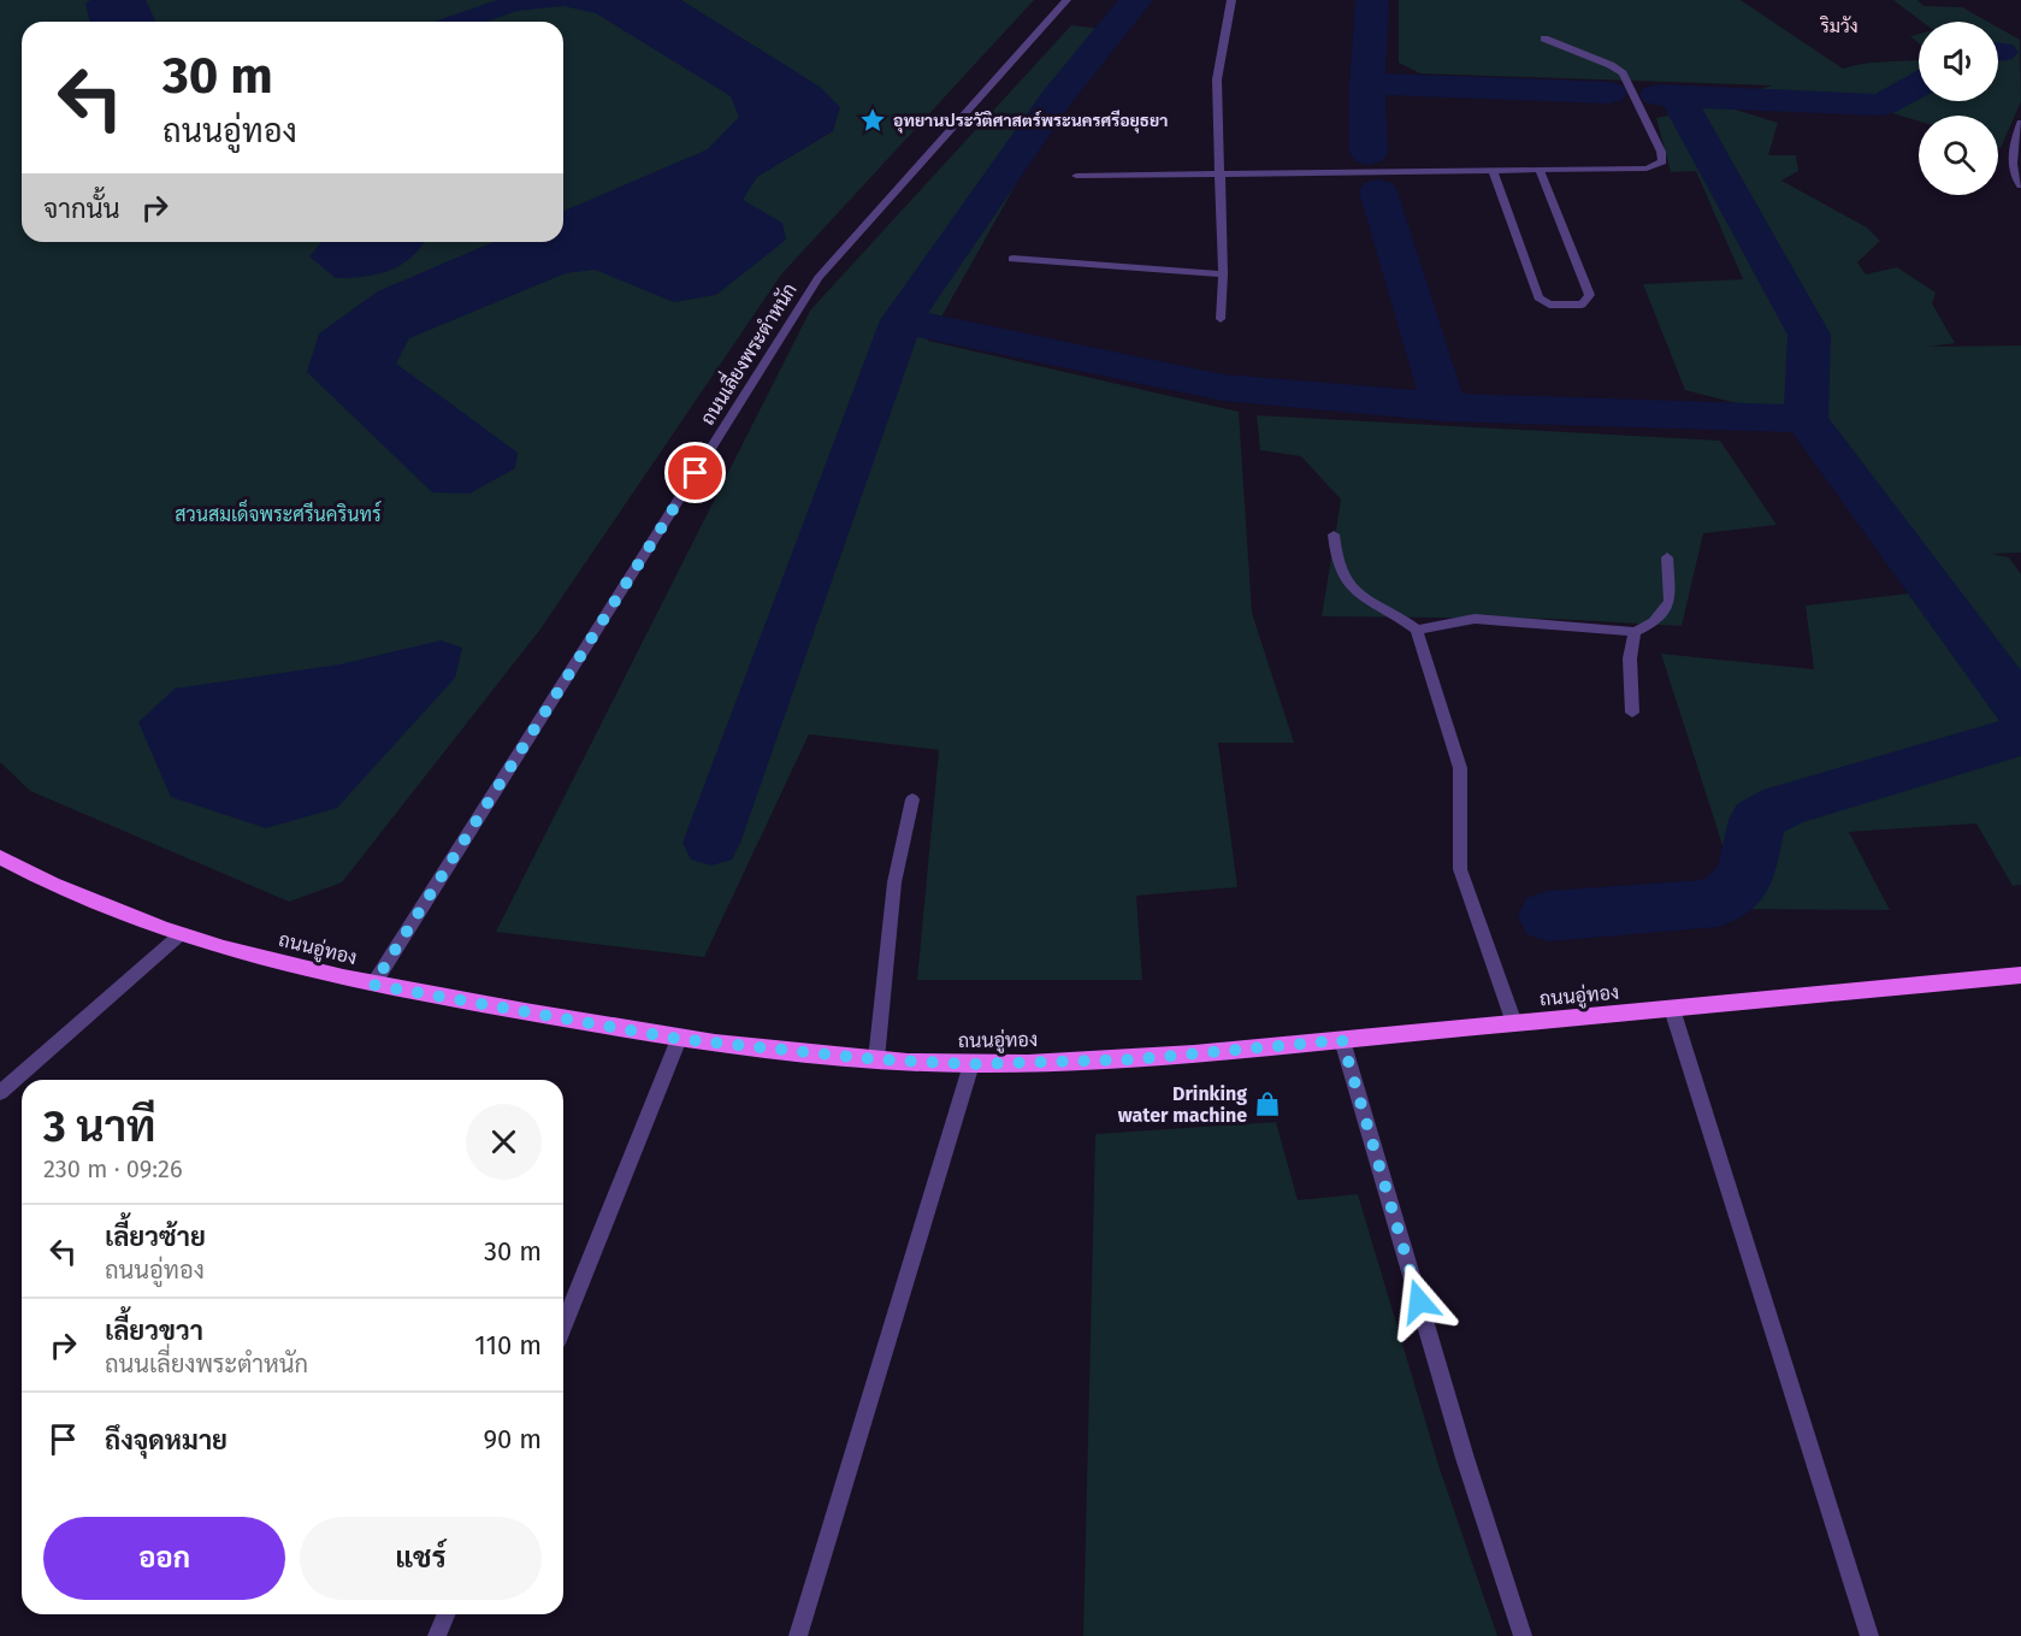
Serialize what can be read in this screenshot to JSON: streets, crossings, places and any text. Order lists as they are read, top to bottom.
{
  "streets": {
    "main road": ["ถนนอู่ทอง"],
    "street": ["ถนนเลี่ยงพระตำหนัก"]
  },
  "crossings": [
    ["ถนนเลี่ยงพระตำหนัก", "ถนนอู่ทอง"]
  ],
  "districts": ["ริมวัง"],
  "parks": ["สวนสมเด็จพระศรีนครินทร์"],
  "places": {
    "place": ["อุทยานประวัติศาสตร์พระนครศรีอยุธยา"],
    "shop": ["Drinking water machine"]
  },
  "page": {
    "turn": ["30 m", "ถนนอู่ทอง"],
    "then": "จากนั้น",
    "heading": ["3 นาที", "230 m · 09:26"],
    "list": [
      {
        "name": "เลี้ยวซ้าย",
        "note": "ถนนอู่ทอง",
        "value": "30 m"
      },
      {
        "name": "เลี้ยวขวา",
        "note": "ถนนเลี่ยงพระตำหนัก",
        "value": "110 m"
      },
      {
        "name": "ถึงจุดหมาย",
        "value": "90 m"
      }
    ],
    "buttons": ["ออก", "แชร์"]
  }
}
